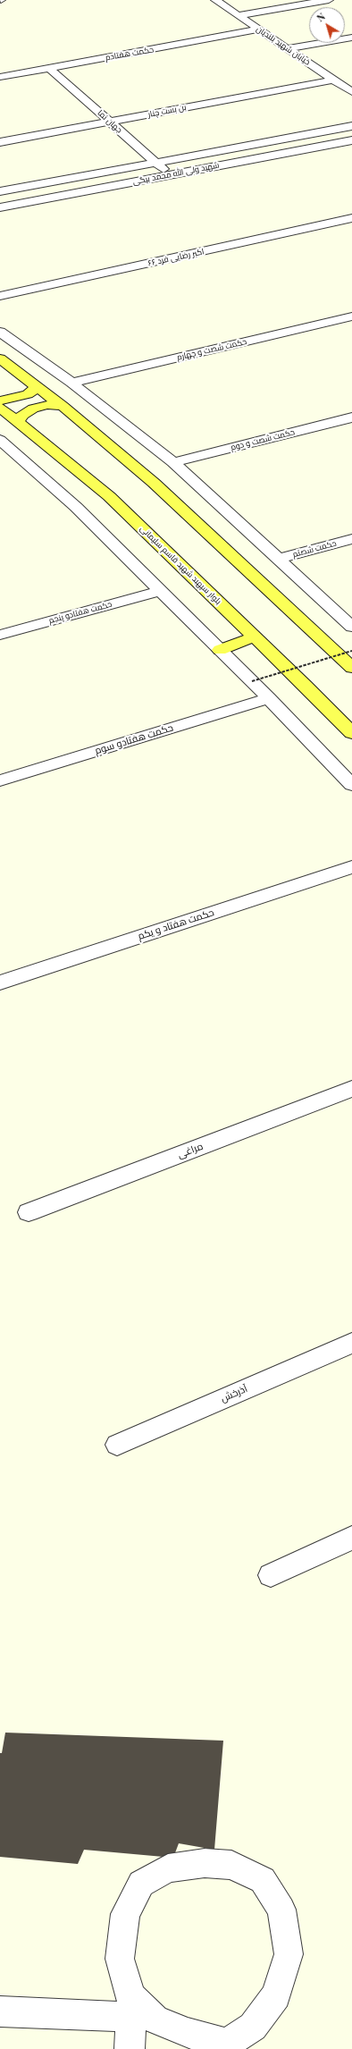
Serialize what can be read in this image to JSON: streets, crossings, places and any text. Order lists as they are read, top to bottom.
{
  "streets": {
    "main road": ["بلوار سپهبد شهید قاسم سلیمانی"],
    "street": [
      "خیابان شهید بلندیان",
      "حکمت هفتادم",
      "بن بست چنار",
      "جهان نما",
      "شهید ولی الله محمد بیگی",
      "۶۶ اکبر رضایی فرد",
      "حکمت شصت و چهارم",
      "حکمت شصت و دوم",
      "حکمت شصتم",
      "حکمت هفتادو پنجم",
      "حکمت هفتادو سوم",
      "حکمت هفتاد و یکم",
      "مراغی",
      "آذرخش"
    ]
  },
  "crossings": [
    ["خیابان شهید بلندیان", "حکمت هفتادم"],
    ["خیابان شهید بلندیان", "بن بست چنار"],
    ["حکمت هفتادم", "جهان نما"],
    ["بن بست چنار", "جهان نما"],
    ["جهان نما", "شهید ولی الله محمد بیگی"]
  ],
  "north": "top left"
}
